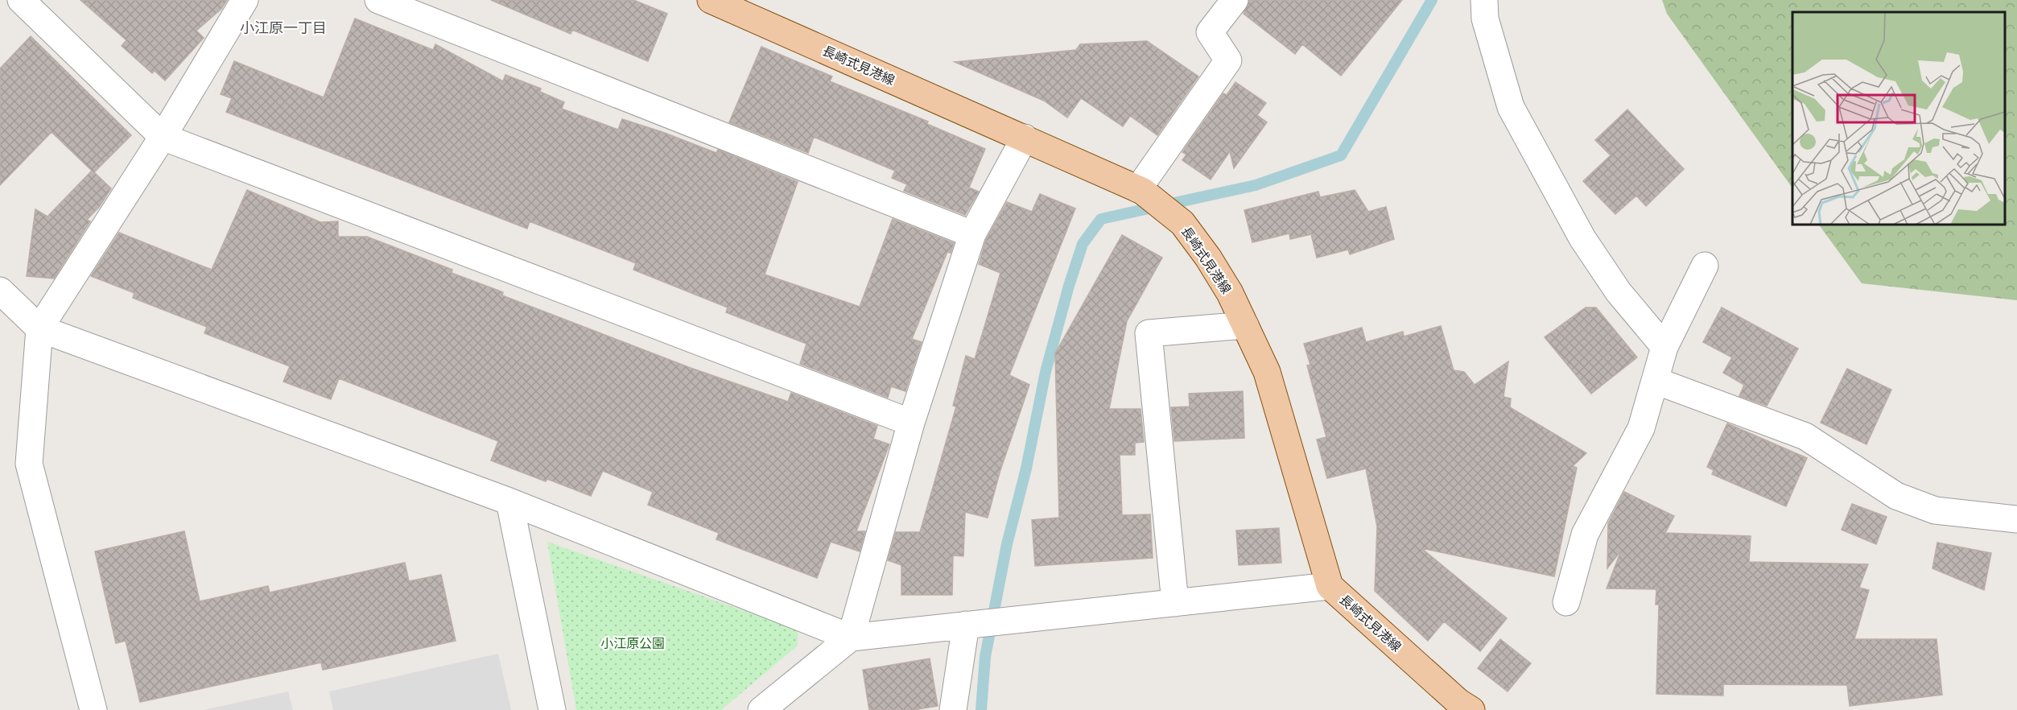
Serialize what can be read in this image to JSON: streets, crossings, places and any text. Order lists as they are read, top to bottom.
{
  "streets": {
    "main road": ["長崎式見港線"]
  },
  "districts": ["小江原一丁目"],
  "parks": ["小江原公園"]
}
